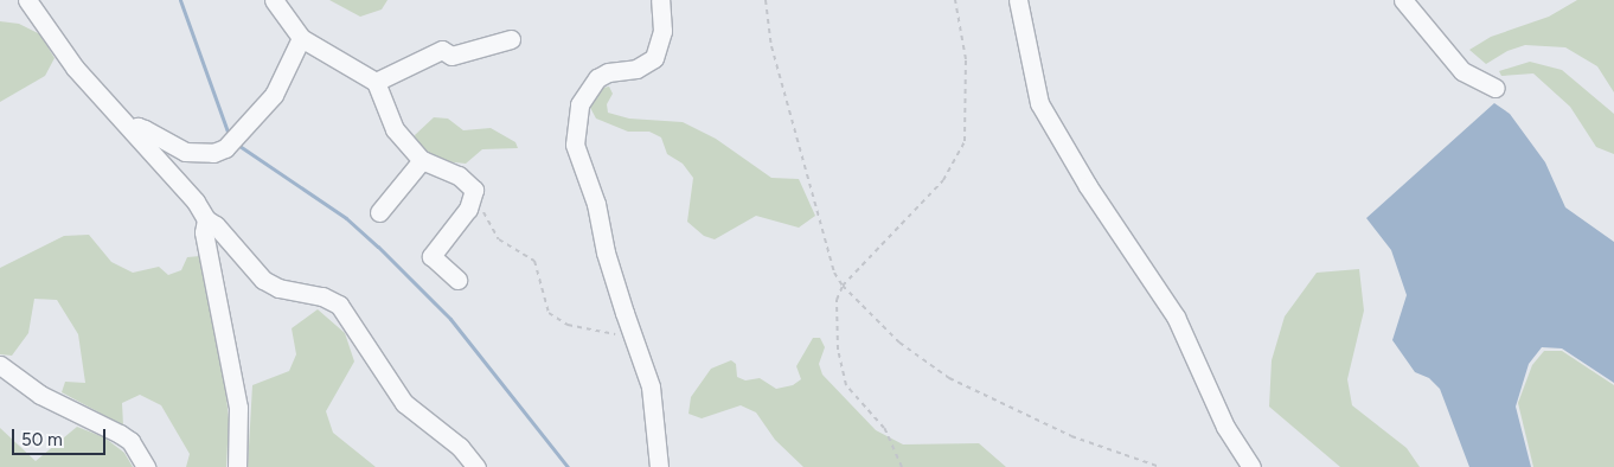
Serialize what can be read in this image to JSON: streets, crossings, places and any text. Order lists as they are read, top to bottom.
{
  "scale_bar": "50 m"
}
